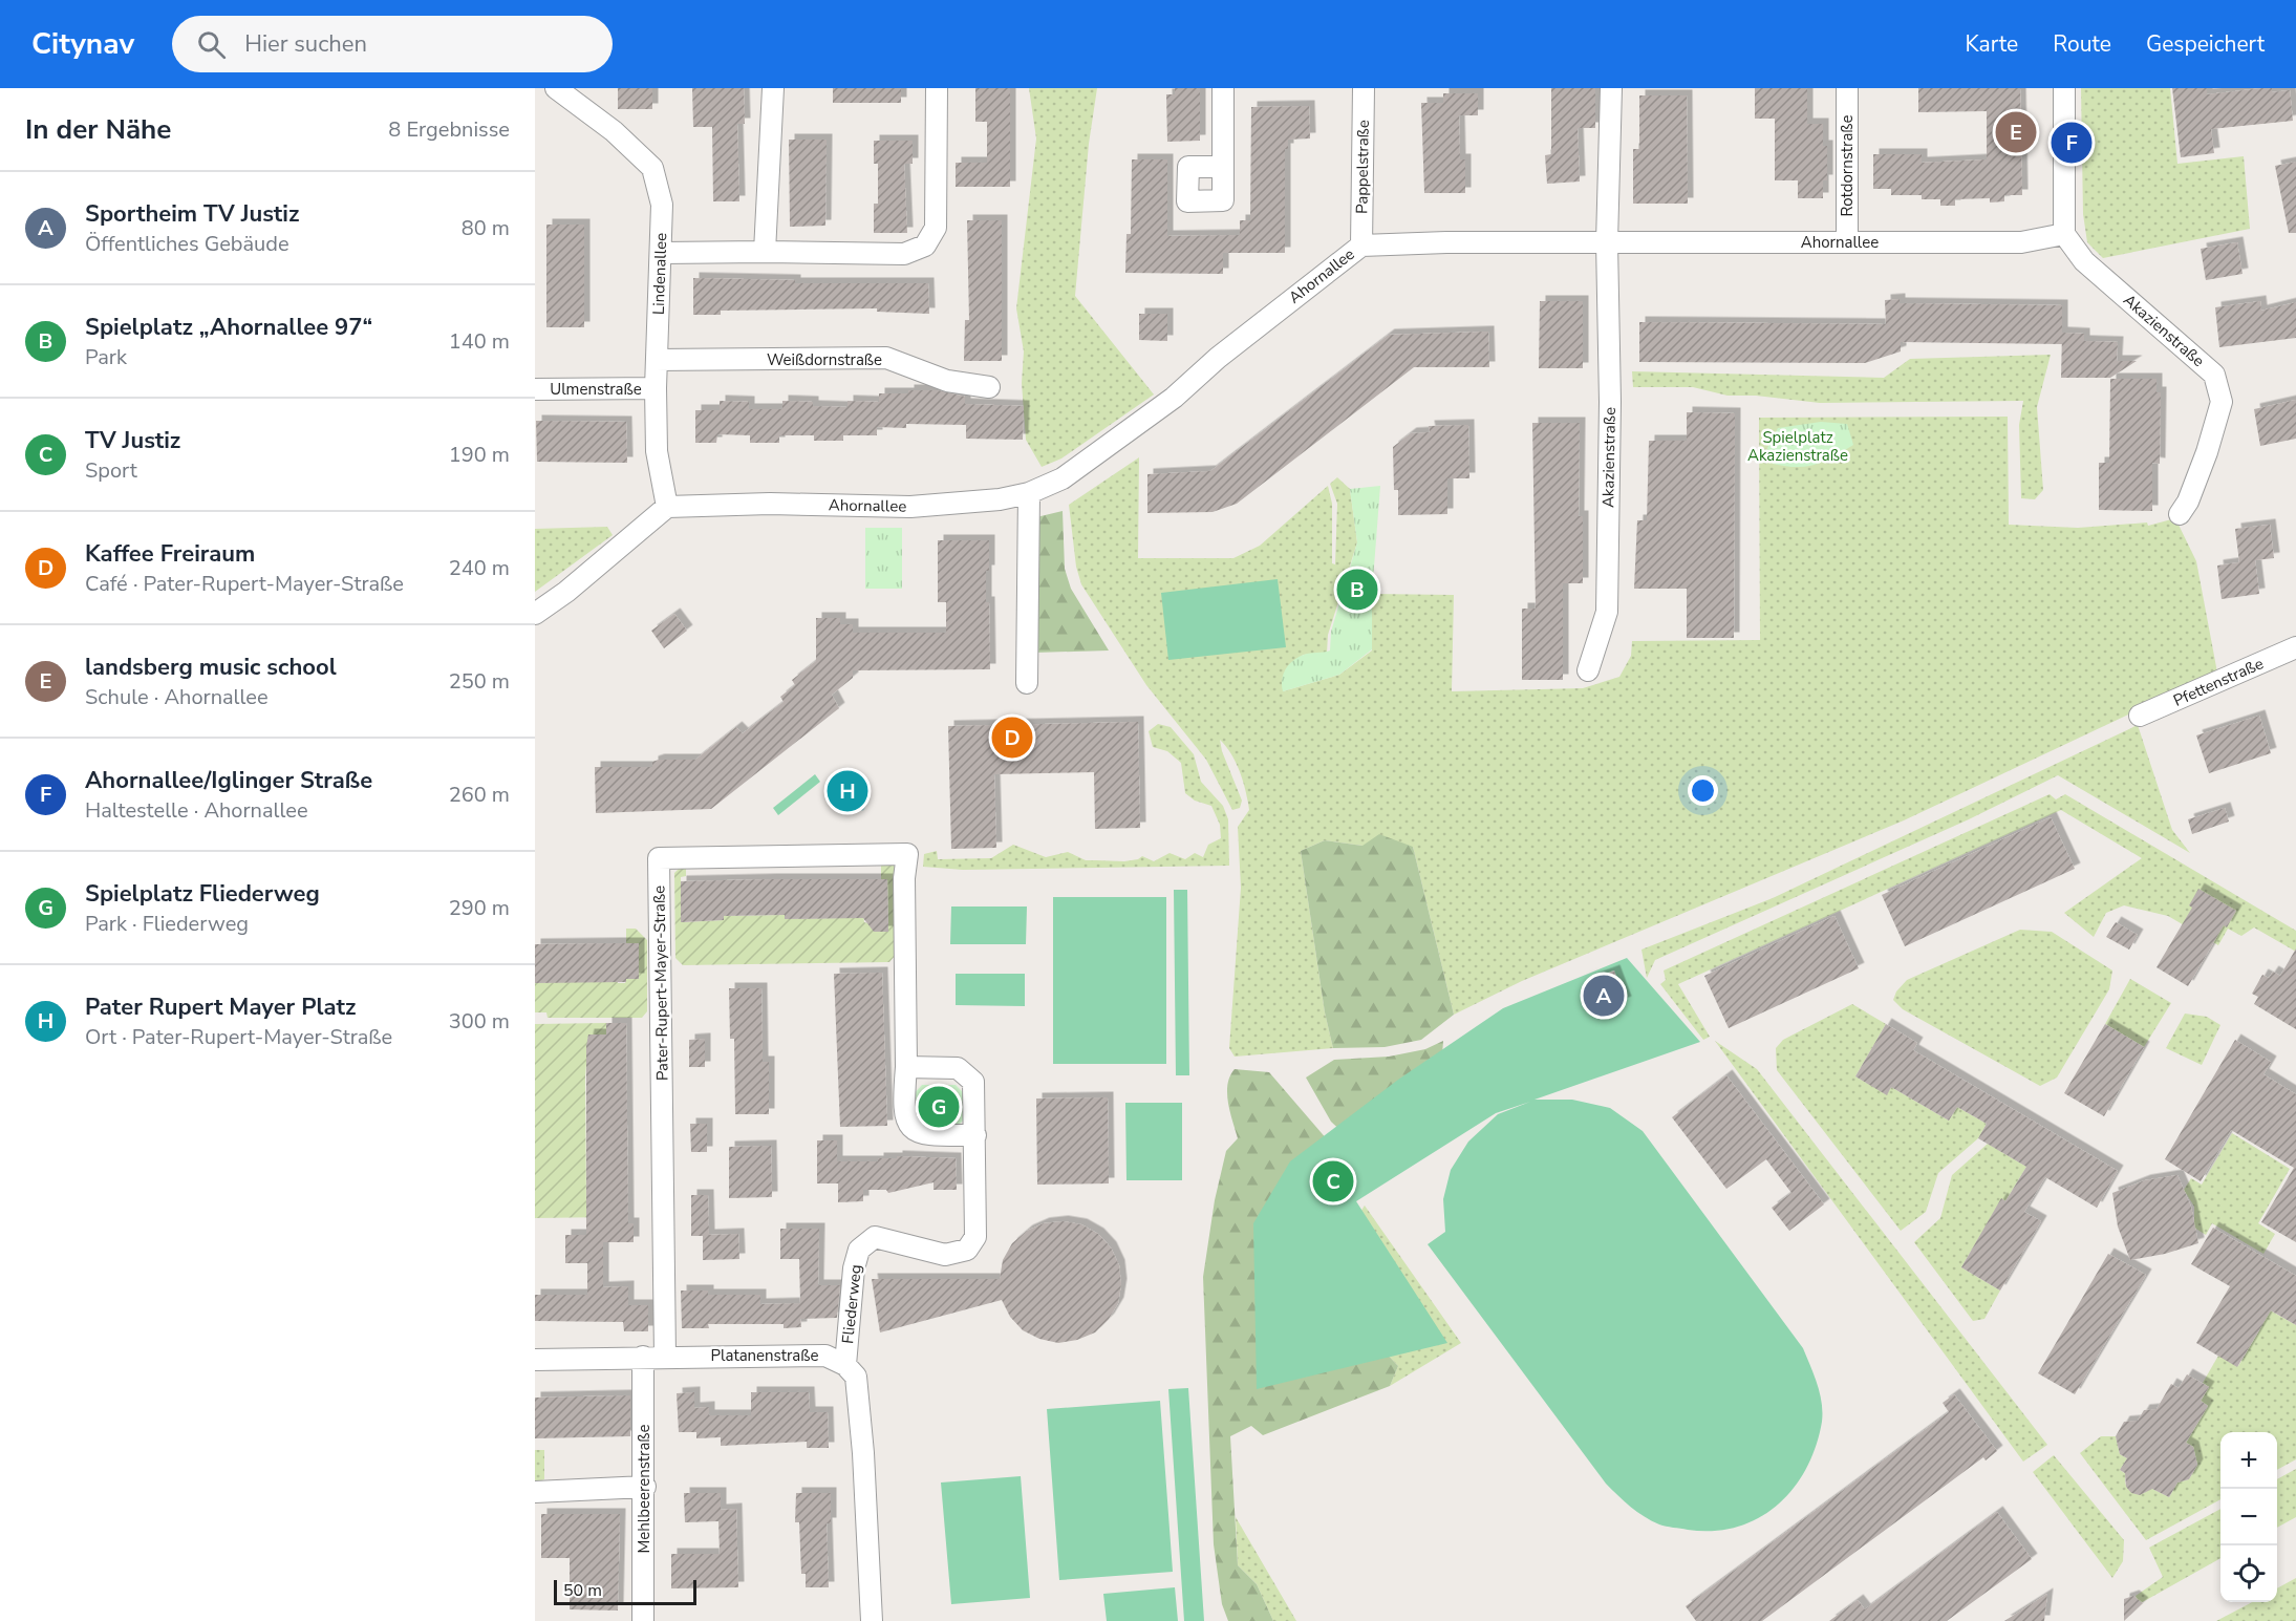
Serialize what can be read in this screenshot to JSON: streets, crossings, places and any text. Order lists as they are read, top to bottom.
{
  "streets": {
    "street": [
      "Rotdornstraße",
      "Pappelstraße",
      "Ahornallee",
      "Lindenallee",
      "Akazienstraße",
      "Weißdornstraße",
      "Ulmenstraße",
      "Pfettenstraße",
      "Pater-Rupert-Mayer-Straße",
      "Fliederweg",
      "Platanenstraße",
      "Mehlbeerenstraße"
    ]
  },
  "crossings": [
    ["Rotdornstraße", "Ahornallee"],
    ["Pappelstraße", "Ahornallee"],
    ["Ahornallee", "Lindenallee"],
    ["Ahornallee", "Akazienstraße"],
    ["Lindenallee", "Weißdornstraße"],
    ["Lindenallee", "Ulmenstraße"],
    ["Pater-Rupert-Mayer-Straße", "Fliederweg"],
    ["Pater-Rupert-Mayer-Straße", "Platanenstraße"],
    ["Fliederweg", "Platanenstraße"],
    ["Platanenstraße", "Mehlbeerenstraße"]
  ],
  "parks": ["Spielplatz Akazienstraße"],
  "scale_bar": "50 m",
  "page": {
    "header": "Citynav",
    "search": "Hier suchen",
    "nav": ["Karte", "Route", "Gespeichert"],
    "heading": ["In der Nähe", "8 Ergebnisse"],
    "pins": [
      "E",
      "F",
      "B",
      "D",
      "H",
      "A",
      "G",
      "C"
    ],
    "list": [
      {
        "mark": "A",
        "name": "Sportheim TV Justiz",
        "note": "Öffentliches Gebäude",
        "value": "80 m"
      },
      {
        "mark": "B",
        "name": "Spielplatz „Ahornallee 97“",
        "note": "Park",
        "value": "140 m"
      },
      {
        "mark": "C",
        "name": "TV Justiz",
        "note": "Sport",
        "value": "190 m"
      },
      {
        "mark": "D",
        "name": "Kaffee Freiraum",
        "note": "Café · Pater-Rupert-Mayer-Straße",
        "value": "240 m"
      },
      {
        "mark": "E",
        "name": "landsberg music school",
        "note": "Schule · Ahornallee",
        "value": "250 m"
      },
      {
        "mark": "F",
        "name": "Ahornallee/Iglinger Straße",
        "note": "Haltestelle · Ahornallee",
        "value": "260 m"
      },
      {
        "mark": "G",
        "name": "Spielplatz Fliederweg",
        "note": "Park · Fliederweg",
        "value": "290 m"
      },
      {
        "mark": "H",
        "name": "Pater Rupert Mayer Platz",
        "note": "Ort · Pater-Rupert-Mayer-Straße",
        "value": "300 m"
      }
    ],
    "map_buttons": ["+", "−"],
    "scale": "50 m"
  }
}
